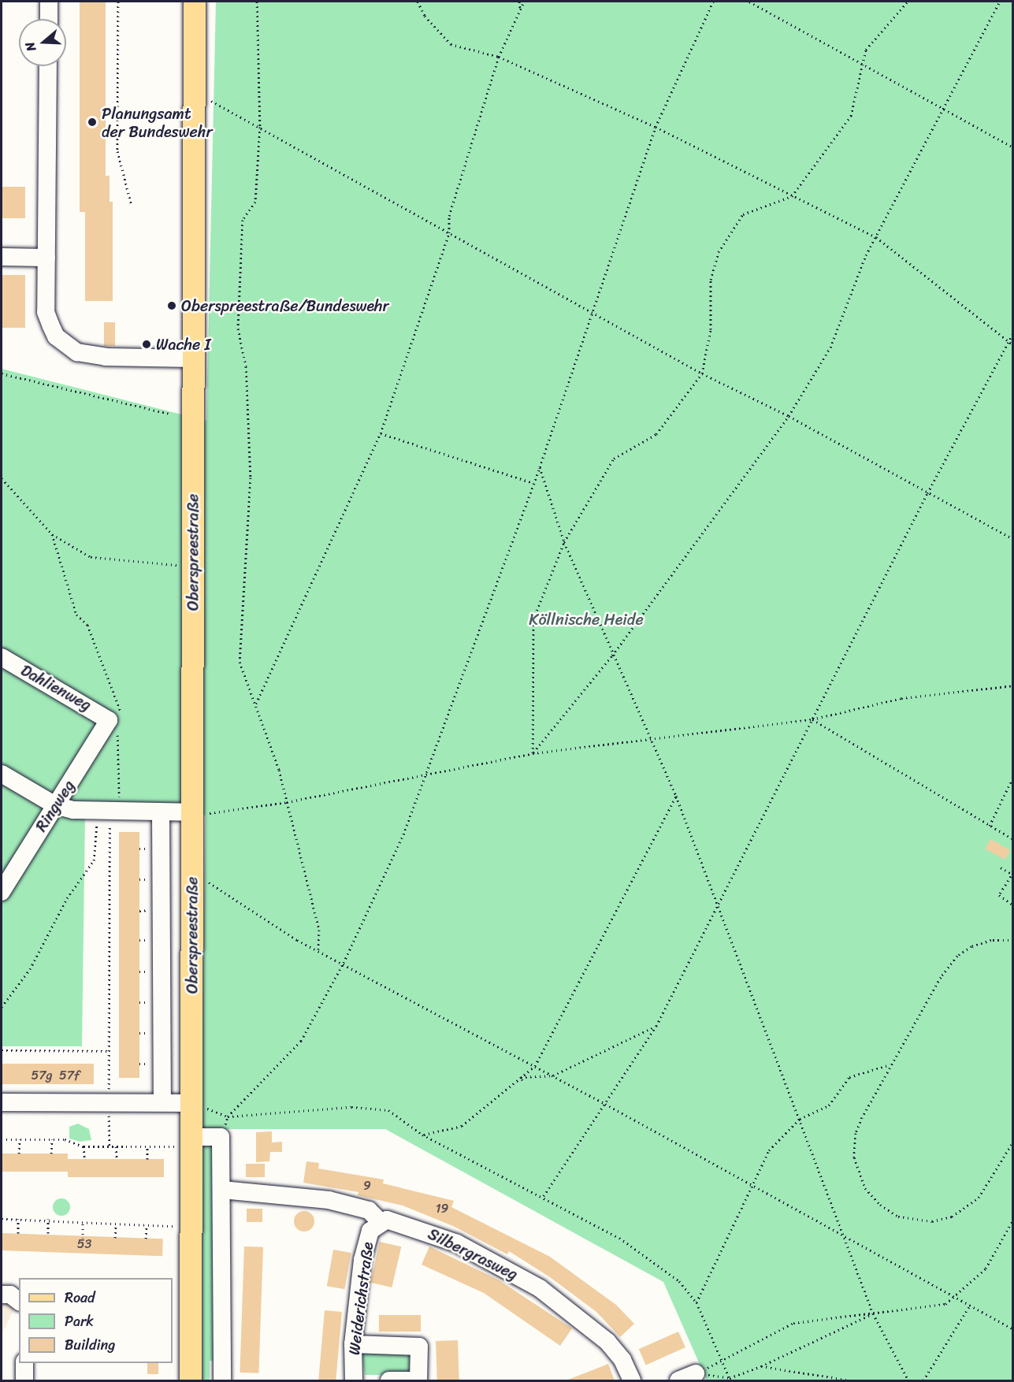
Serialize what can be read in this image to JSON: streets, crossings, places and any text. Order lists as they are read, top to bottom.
{
  "streets": {
    "main road": ["Oberspreestraße"],
    "street": [
      "Dahlienweg",
      "Ringweg",
      "Silbergrasweg",
      "Weiderichstraße"
    ]
  },
  "crossings": [
    ["Dahlienweg", "Ringweg"],
    ["Silbergrasweg", "Weiderichstraße"]
  ],
  "parks": ["Köllnische Heide"],
  "places": ["Planungsamt der Bundeswehr", "Oberspreestraße/Bundeswehr", "Wache I"],
  "house_numbers": [
    "57g",
    "57f",
    "9",
    "19",
    "53"
  ],
  "legend": ["Road", "Park", "Building"],
  "north": "left"
}
